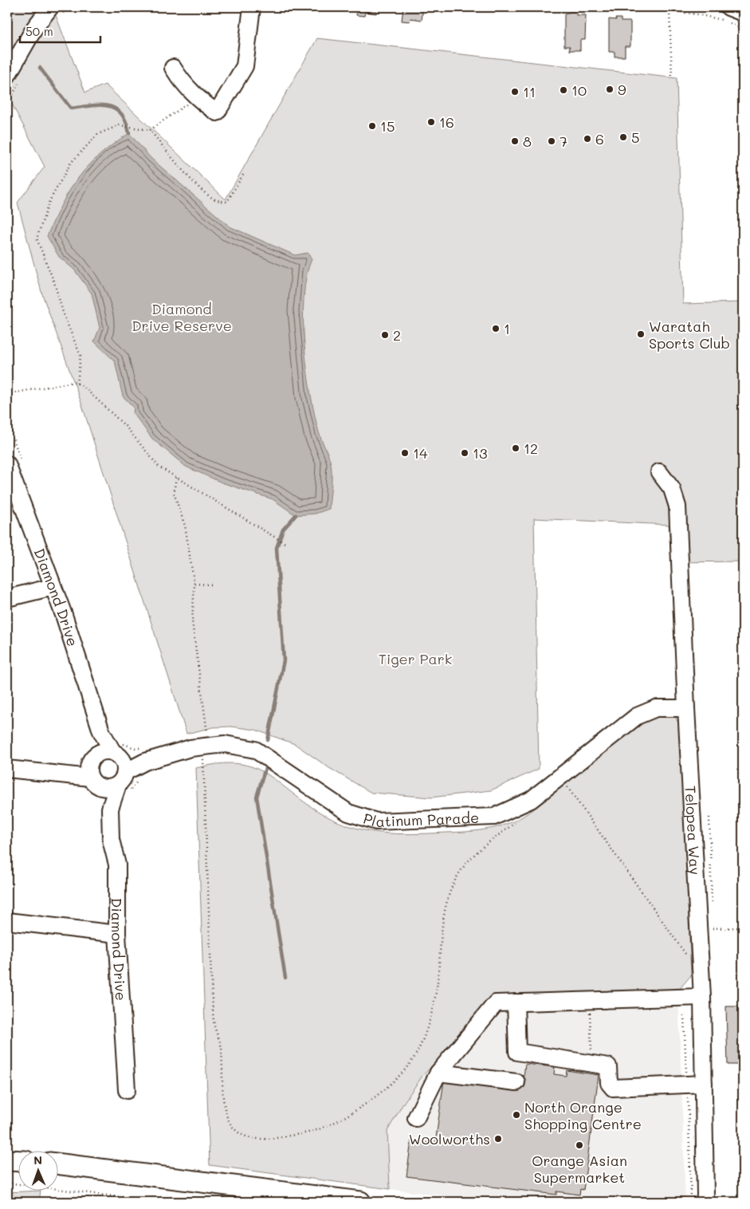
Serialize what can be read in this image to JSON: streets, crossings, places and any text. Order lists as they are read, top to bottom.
{
  "streets": {
    "street": ["Diamond Drive", "Platinum Parade", "Telopea Way"]
  },
  "crossings": [
    ["Diamond Drive", "Platinum Parade"],
    ["Platinum Parade", "Telopea Way"]
  ],
  "parks": ["Diamond Drive Reserve", "Tiger Park"],
  "places": [
    "9",
    "10",
    "11",
    "16",
    "15",
    "5",
    "6",
    "8",
    "7",
    "1",
    "Waratah Sports Club",
    "2",
    "12",
    "14",
    "13",
    "North Orange Shopping Centre",
    "Woolworths",
    "Orange Asian Supermarket"
  ],
  "scale_bar": "50 m",
  "north": "top"
}
